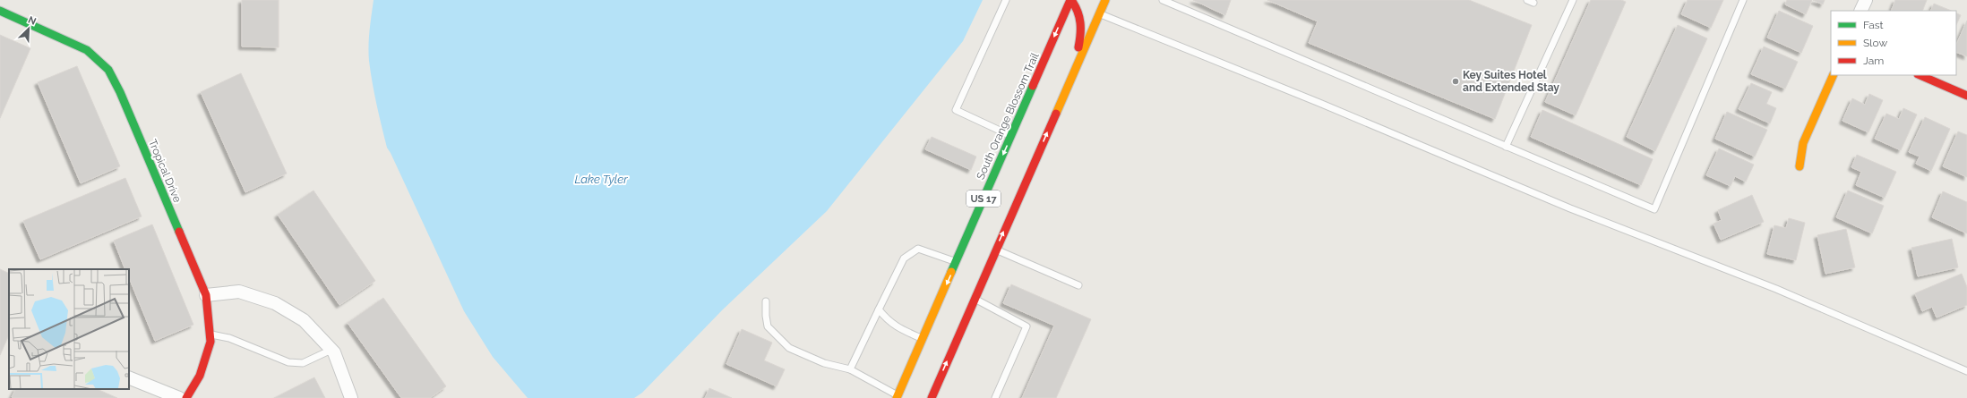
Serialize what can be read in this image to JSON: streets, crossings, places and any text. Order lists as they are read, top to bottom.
{
  "streets": {
    "main road": ["South Orange Blossom Trail", "Tropical Drive", "US 17"]
  },
  "water": ["Lake Tyler"],
  "places": ["Key Suites Hotel and Extended Stay"],
  "legend": ["Fast", "Slow", "Jam"],
  "north": "top right"
}
